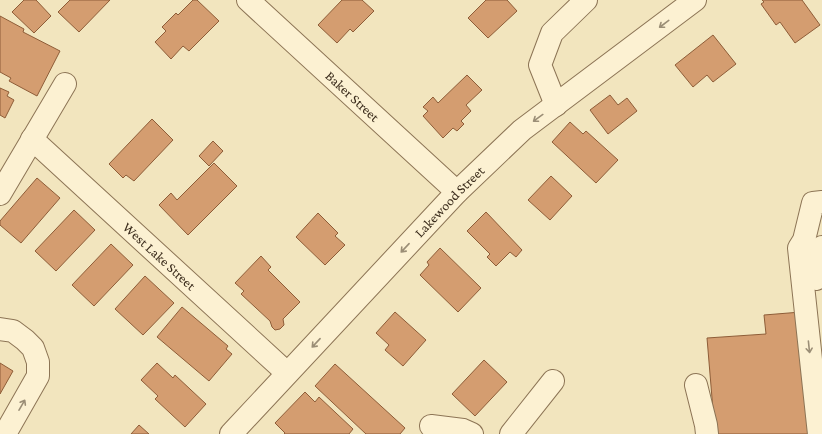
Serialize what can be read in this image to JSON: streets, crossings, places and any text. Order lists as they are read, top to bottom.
{
  "streets": {
    "street": ["Baker Street", "Lakewood Street", "West Lake Street"]
  },
  "crossings": [
    ["Baker Street", "Lakewood Street"],
    ["Lakewood Street", "West Lake Street"]
  ],
  "one_way": ["Lakewood Street"]
}
